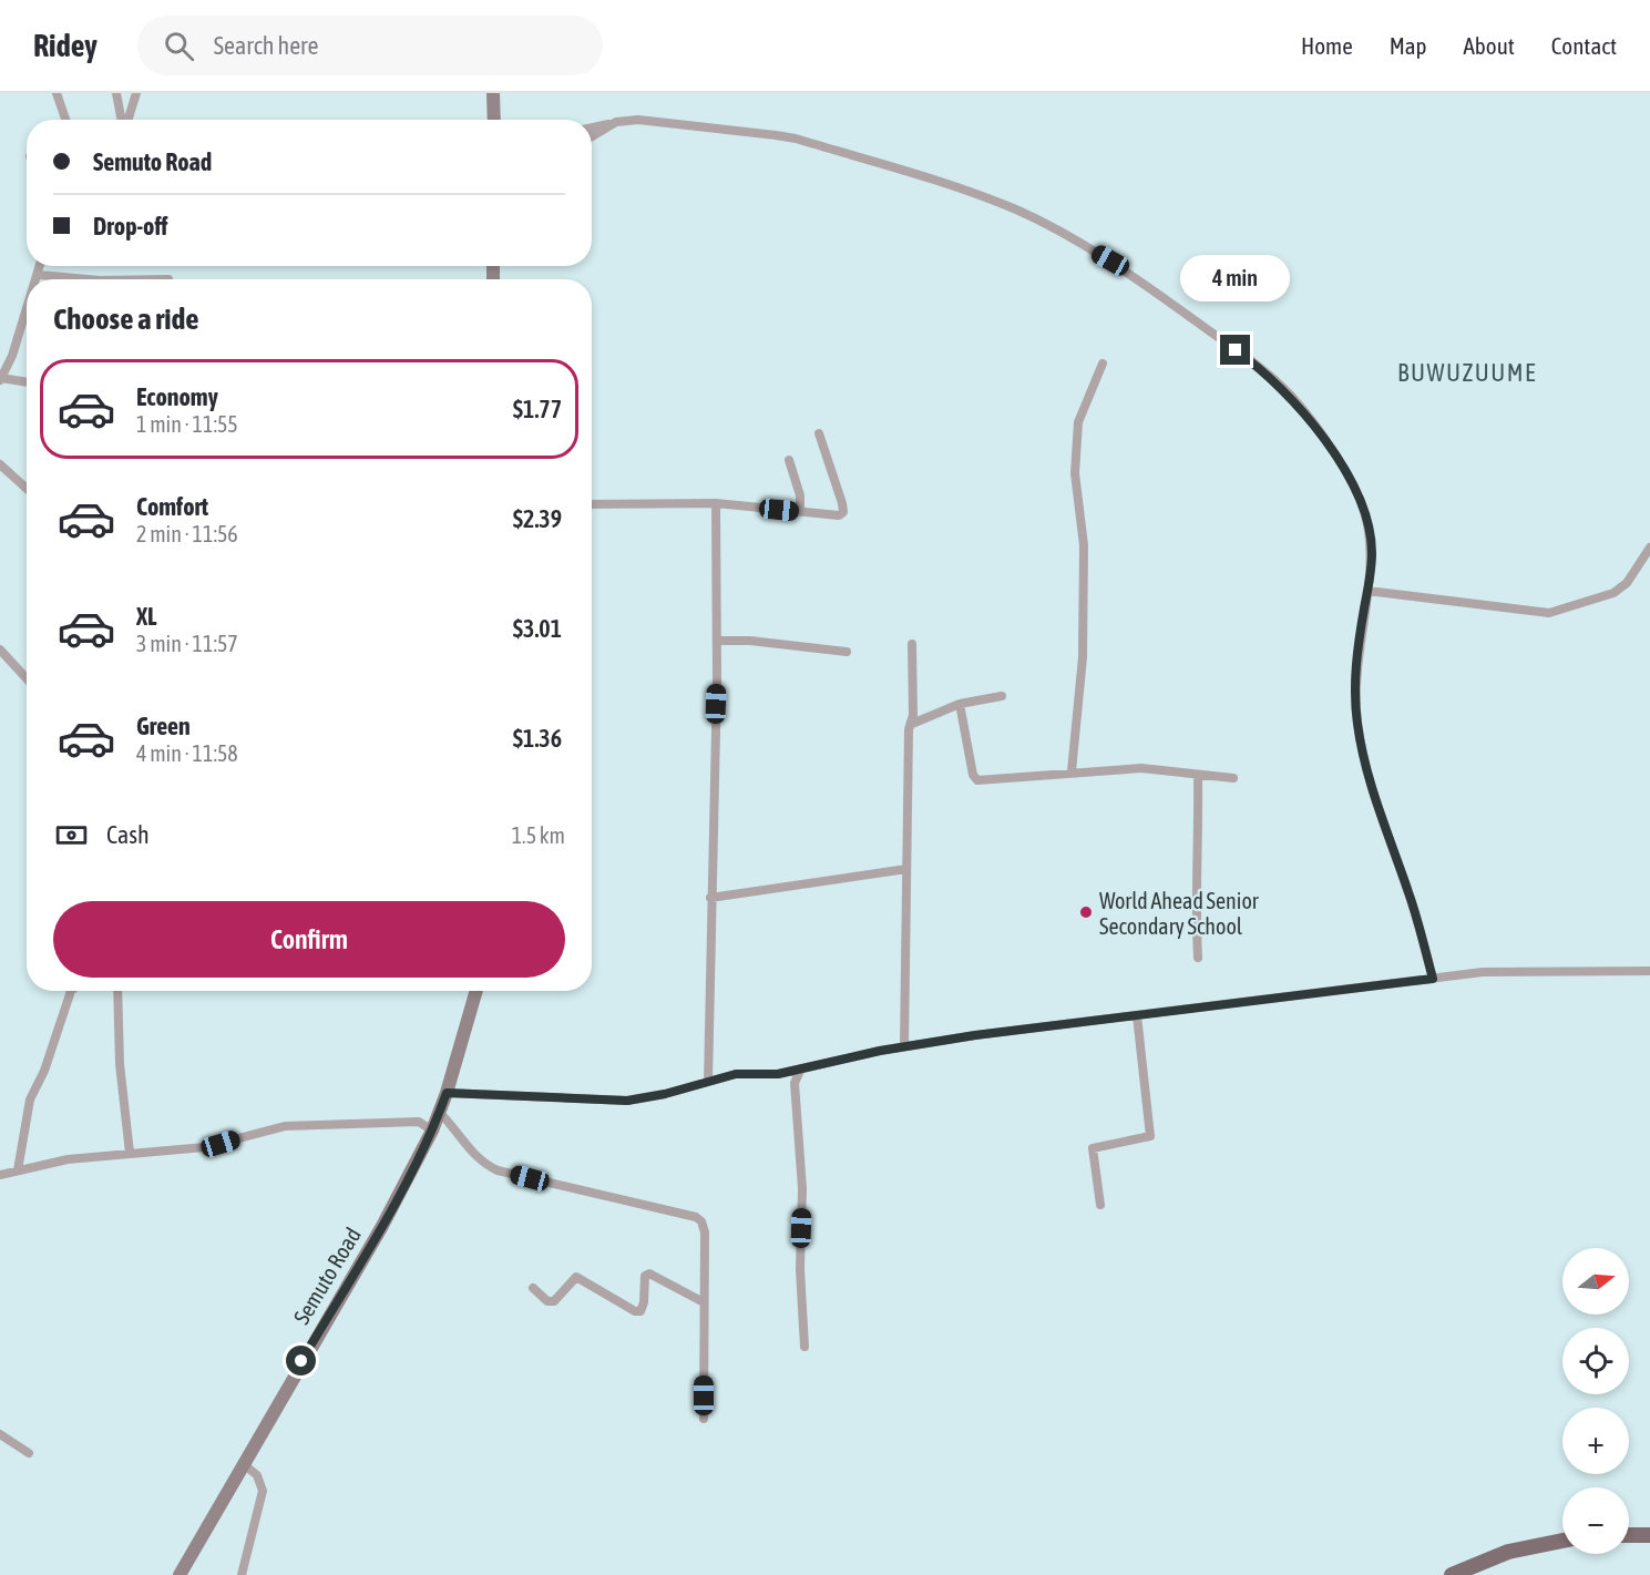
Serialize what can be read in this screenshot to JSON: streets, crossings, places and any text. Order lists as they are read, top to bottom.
{
  "streets": {
    "main road": ["Semuto Road"]
  },
  "districts": ["BUWUZUUME"],
  "places": ["World Ahead Senior Secondary School"],
  "north": "right",
  "page": {
    "header": "Ridey",
    "search": "Search here",
    "nav": [
      "Home",
      "Map",
      "About",
      "Contact"
    ],
    "banner": ["Semuto Road", "Drop-off"],
    "bubble": "4 min",
    "heading": "Choose a ride",
    "list": [
      {
        "name": "Economy",
        "note": "1 min · 11:55",
        "value": "$1.77"
      },
      {
        "name": "Comfort",
        "note": "2 min · 11:56",
        "value": "$2.39"
      },
      {
        "name": "XL",
        "note": "3 min · 11:57",
        "value": "$3.01"
      },
      {
        "name": "Green",
        "note": "4 min · 11:58",
        "value": "$1.36"
      }
    ],
    "pay": ["Cash", "1.5 km"],
    "buttons": "Confirm",
    "map_buttons": ["+", "−"]
  }
}
